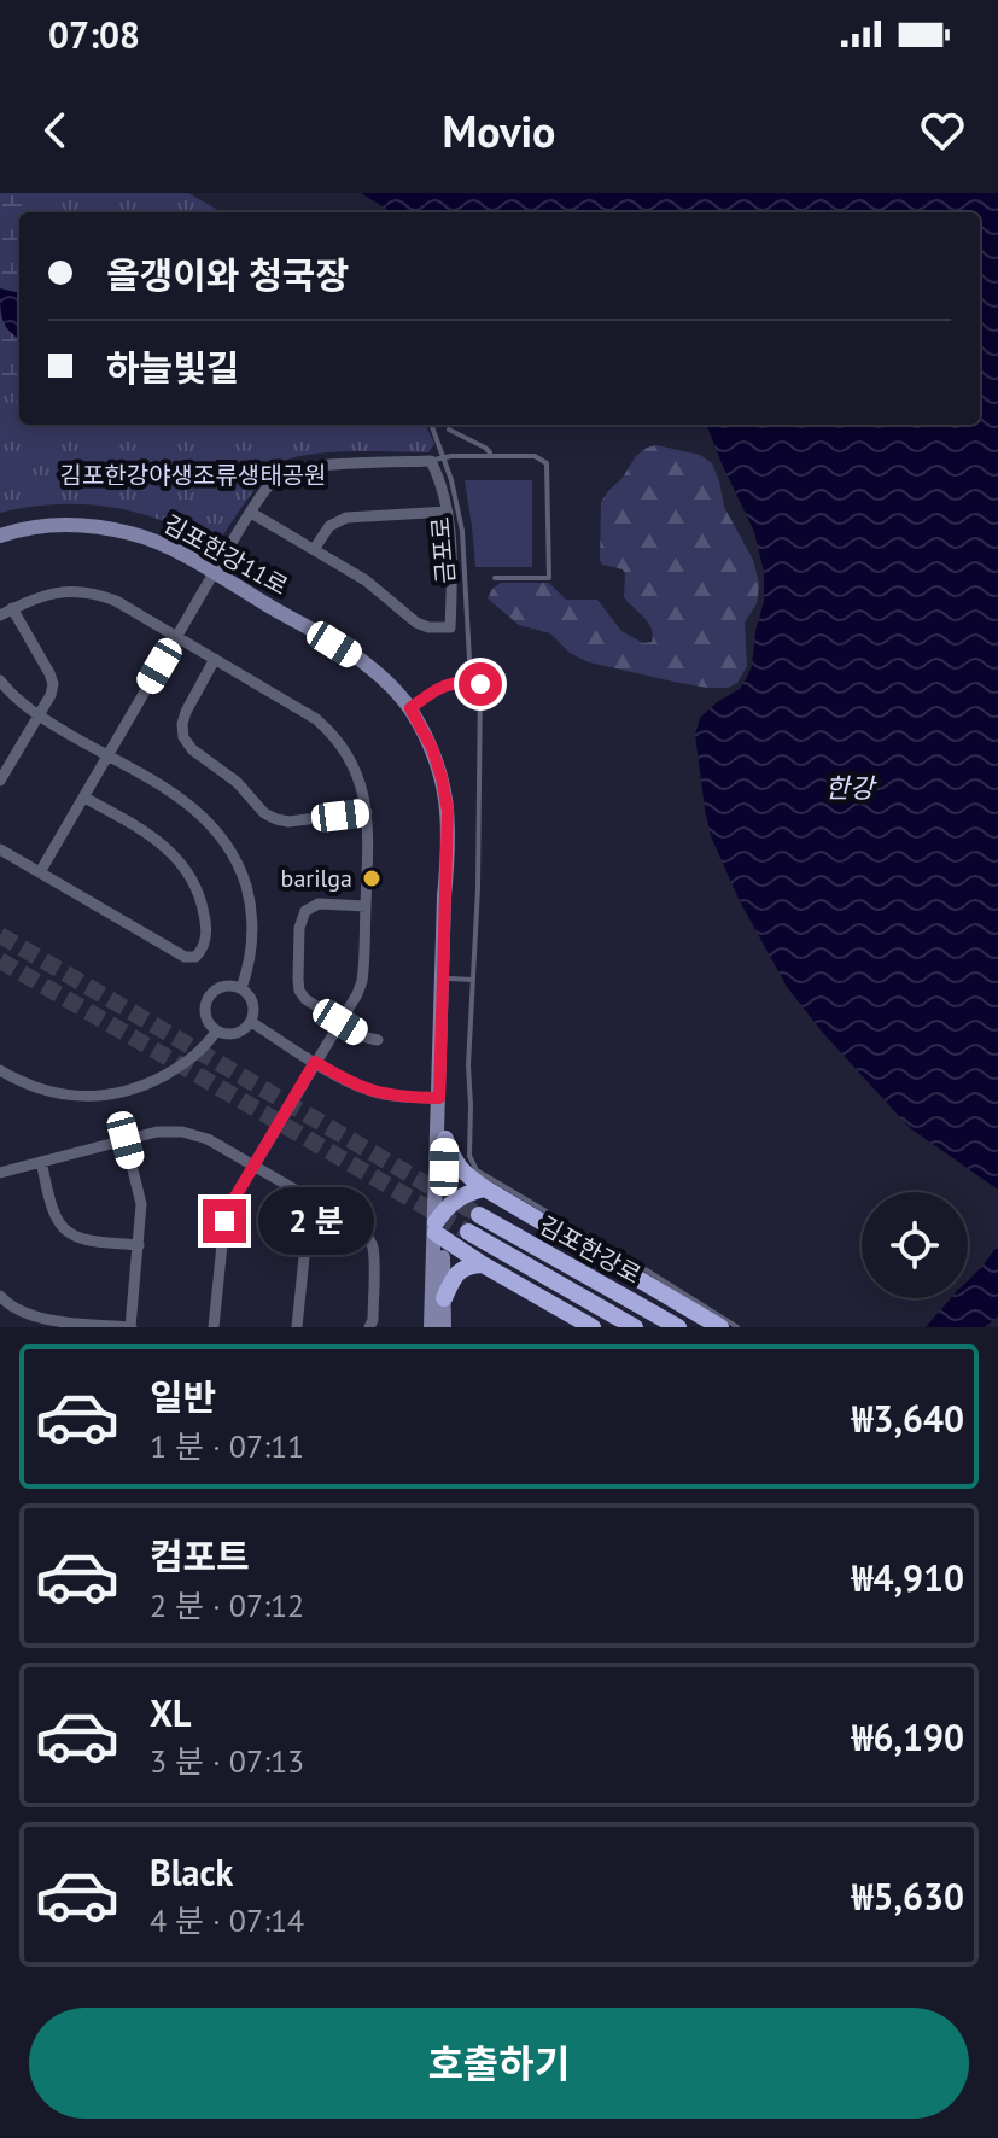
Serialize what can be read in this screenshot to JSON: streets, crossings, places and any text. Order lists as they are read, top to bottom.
{
  "streets": {
    "highway": ["김포한강로"],
    "main road": ["김포한강11로"],
    "lane": ["금포로"]
  },
  "water": ["한강"],
  "parks": ["김포한강야생조류생태공원"],
  "places": ["barilga"],
  "page": {
    "status": "07:08",
    "header": "Movio",
    "banner": ["올갱이와 청국장", "하늘빛길"],
    "bubble": "2 분",
    "list": [
      {
        "name": "일반",
        "note": "1 분 · 07:11",
        "value": "₩3,640"
      },
      {
        "name": "컴포트",
        "note": "2 분 · 07:12",
        "value": "₩4,910"
      },
      {
        "name": "XL",
        "note": "3 분 · 07:13",
        "value": "₩6,190"
      },
      {
        "name": "Black",
        "note": "4 분 · 07:14",
        "value": "₩5,630"
      }
    ],
    "buttons": "호출하기"
  }
}
